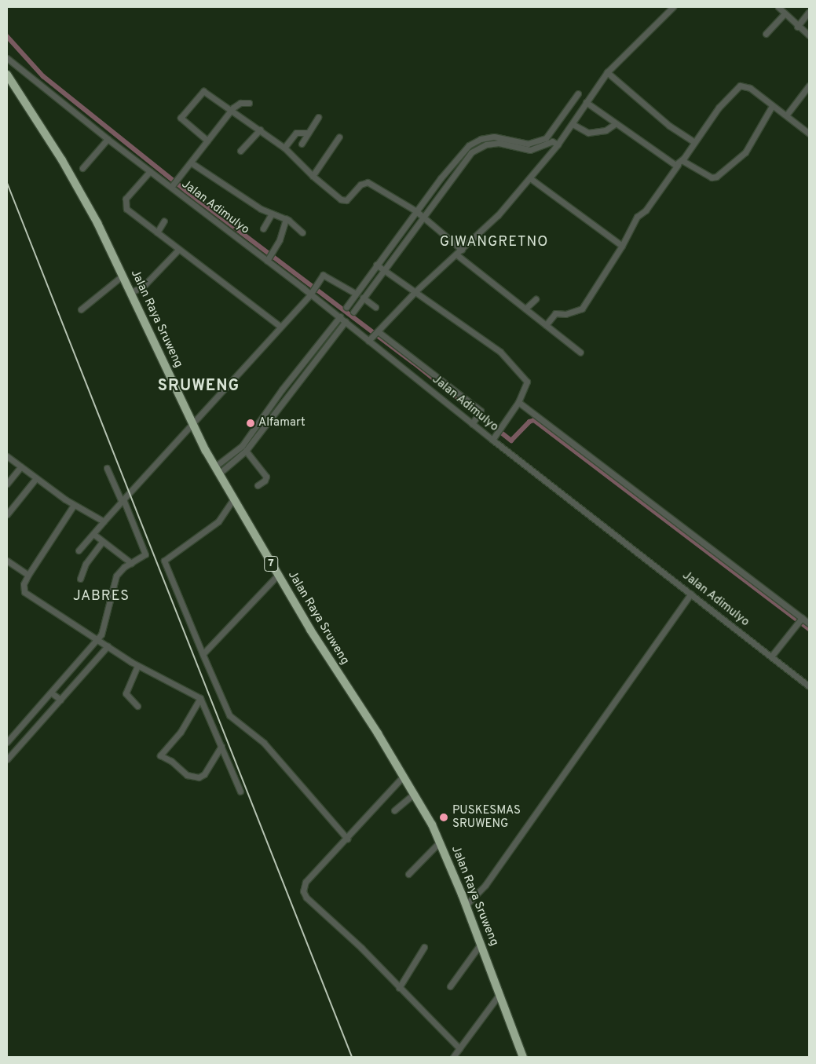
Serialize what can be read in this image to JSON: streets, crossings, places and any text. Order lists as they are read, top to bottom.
{
  "streets": {
    "highway": ["Jalan Raya Sruweng", "7"],
    "street": ["Jalan Adimulyo"]
  },
  "districts": ["GIWANGRETNO", "SRUWENG", "JABRES"],
  "places": ["Alfamart", "PUSKESMAS SRUWENG"]
}
